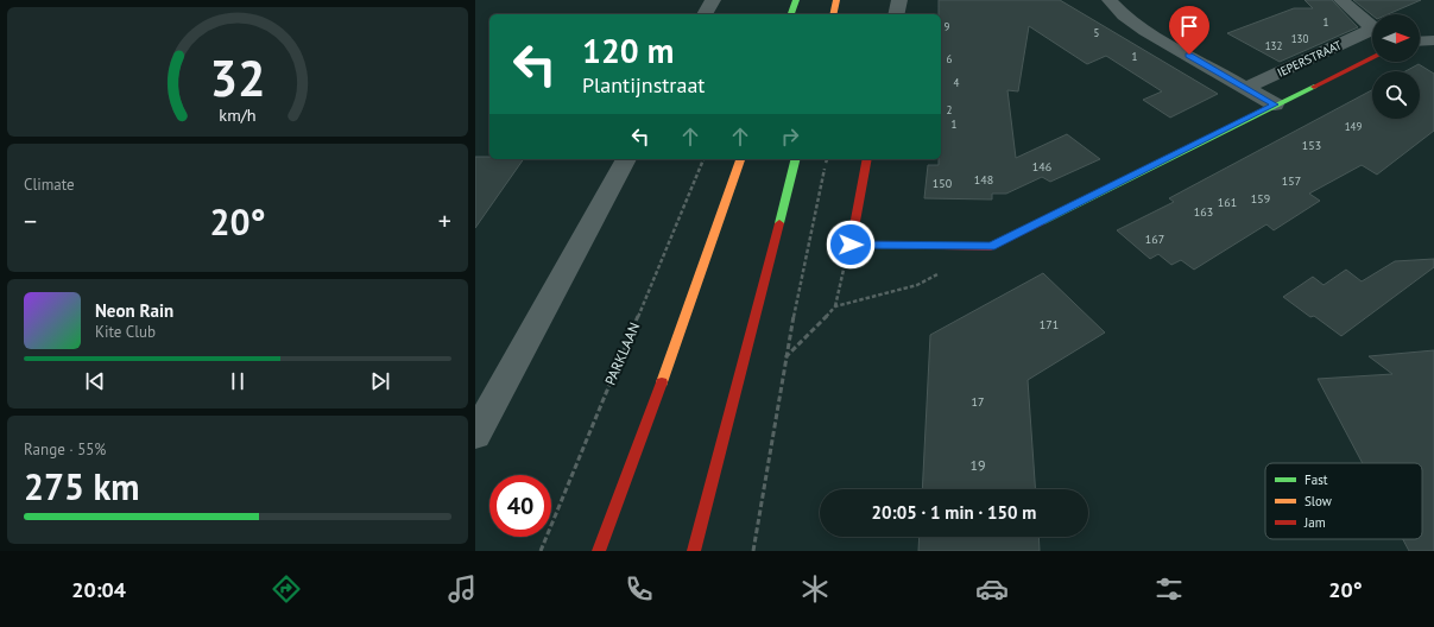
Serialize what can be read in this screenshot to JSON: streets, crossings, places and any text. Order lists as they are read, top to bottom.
{
  "streets": {
    "main road": ["IEPERSTRAAT"],
    "path": ["PARKLAAN"]
  },
  "house_numbers": [
    "1",
    "9",
    "5",
    "130",
    "132",
    "1",
    "6",
    "4",
    "2",
    "1",
    "149",
    "153",
    "146",
    "148",
    "157",
    "150",
    "159",
    "161",
    "163",
    "167",
    "171",
    "17",
    "19"
  ],
  "legend": ["Fast", "Slow", "Jam"],
  "north": "right",
  "page": {
    "turn": ["120 m", "Plantijnstraat"],
    "tile": [
      "Climate",
      ["Range · 55%", "275 km"]
    ],
    "heat": ["−", "20°", "+"],
    "song": ["Neon Rain", "Kite Club"],
    "limit": "40",
    "trip": "20:05 · 1 min · 150 m",
    "tabs": ["20:04", "20°"],
    "gauge": ["32", "km/h"]
  }
}
